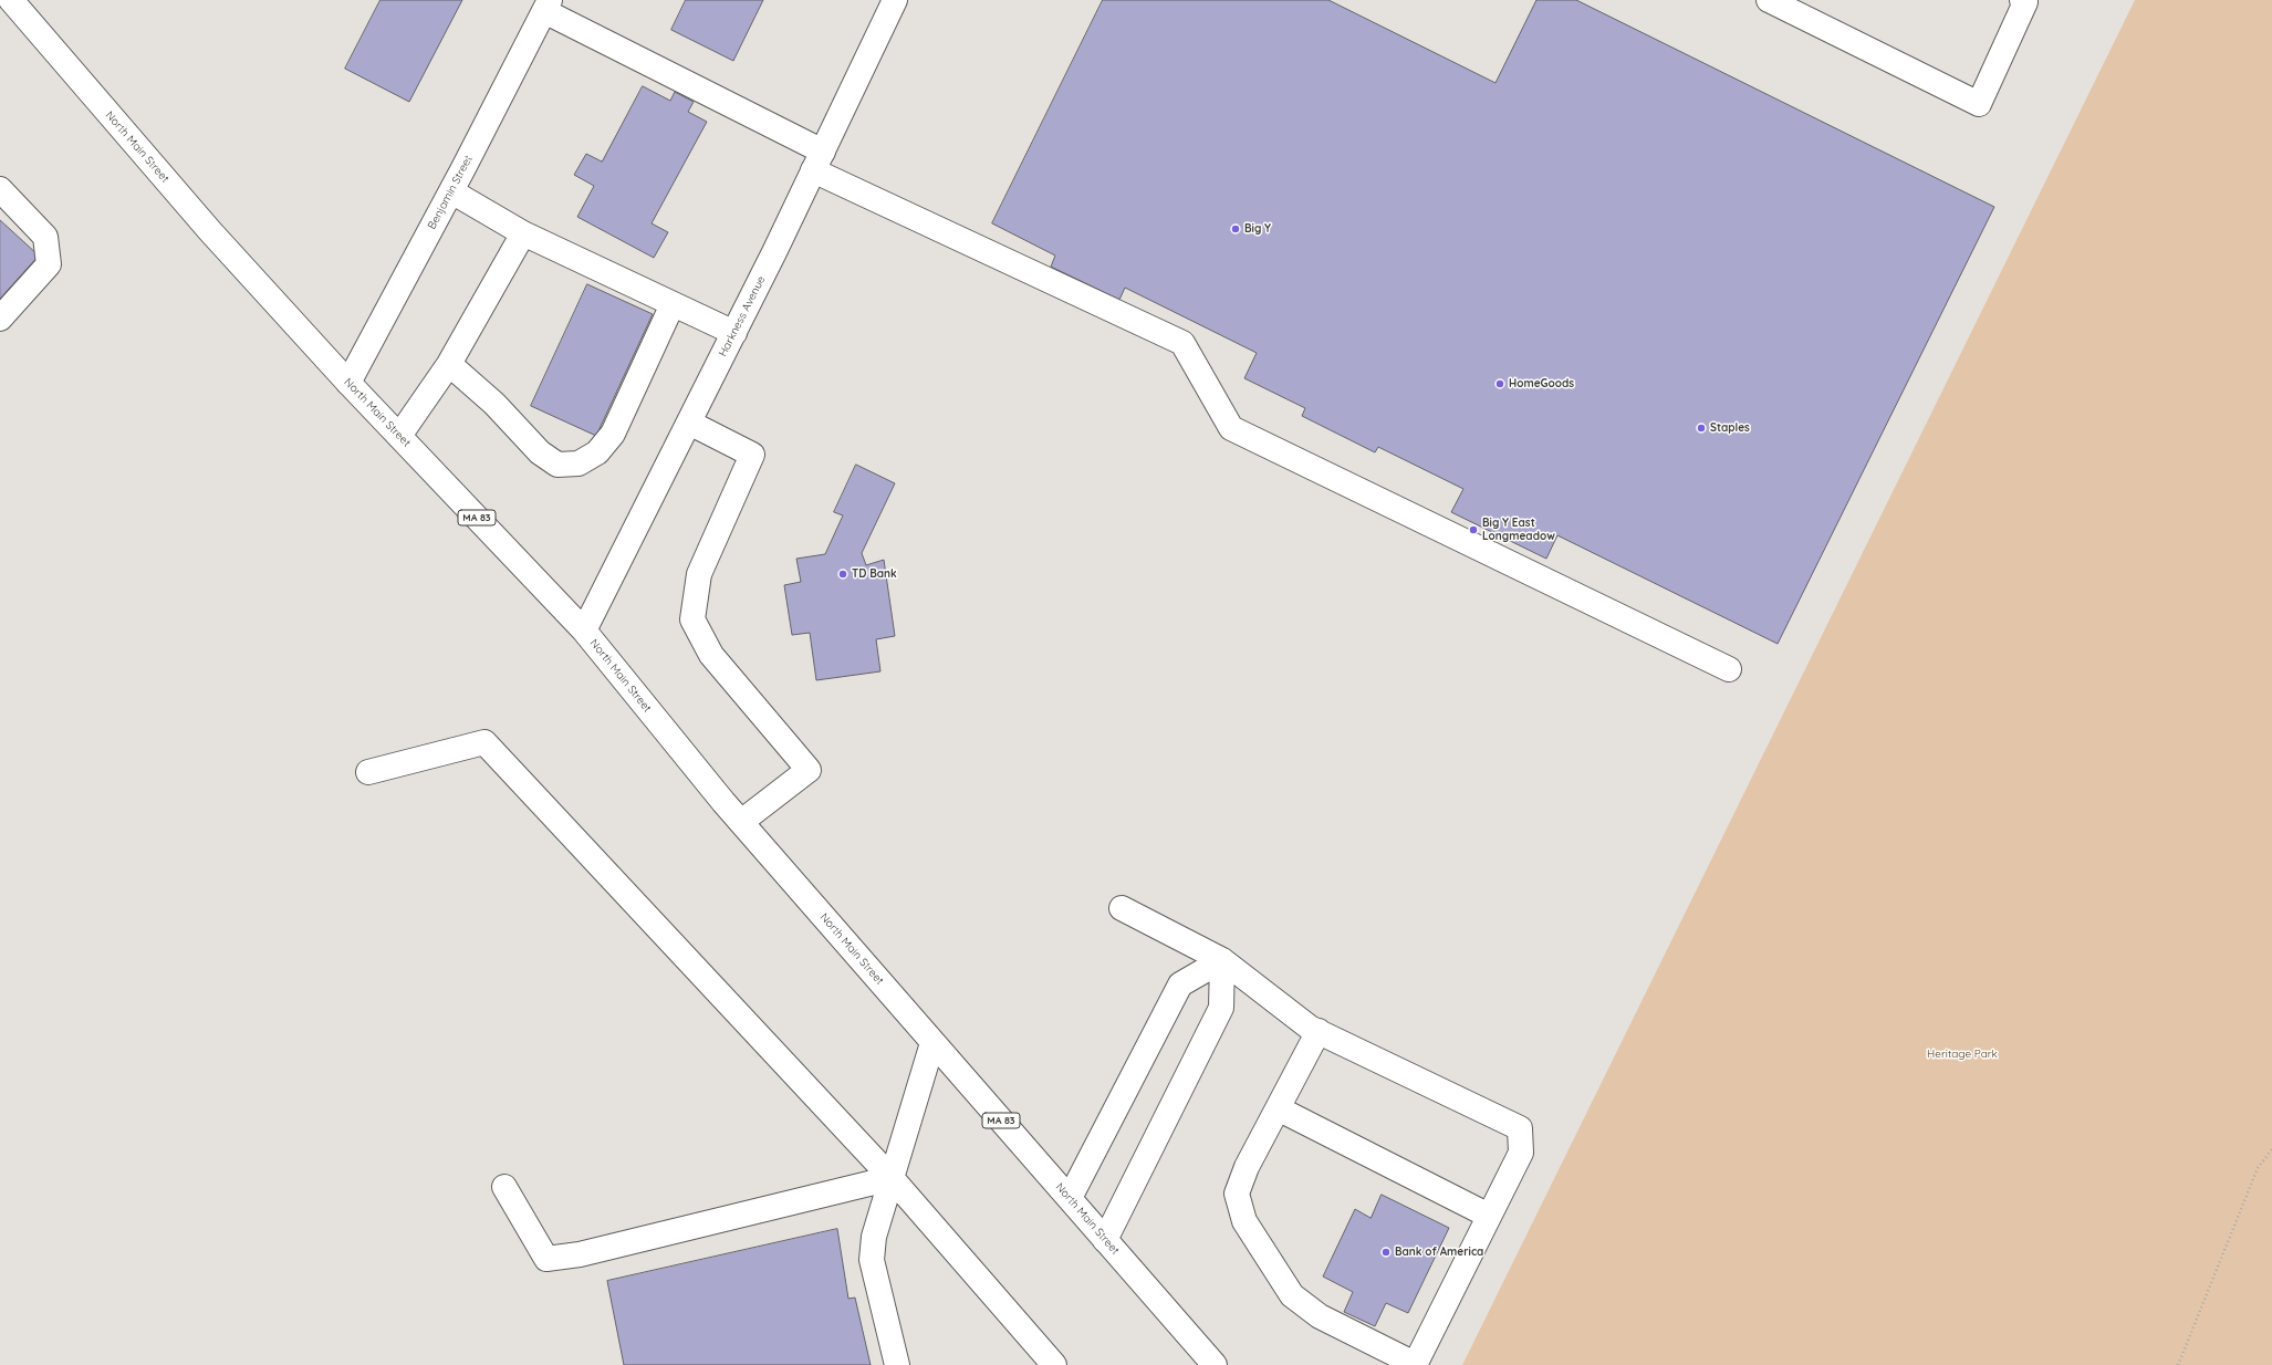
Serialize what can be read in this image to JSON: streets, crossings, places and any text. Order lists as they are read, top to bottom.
{
  "streets": {
    "main road": [
      "North Main Street",
      "Benjamin Street",
      "Harkness Avenue",
      "MA 83"
    ]
  },
  "crossings": [
    ["North Main Street", "Benjamin Street"],
    ["North Main Street", "Harkness Avenue"]
  ],
  "parks": ["Heritage Park"],
  "places": [
    "Big Y",
    "HomeGoods",
    "Staples",
    "Big Y East Longmeadow",
    "TD Bank",
    "Bank of America"
  ]
}
